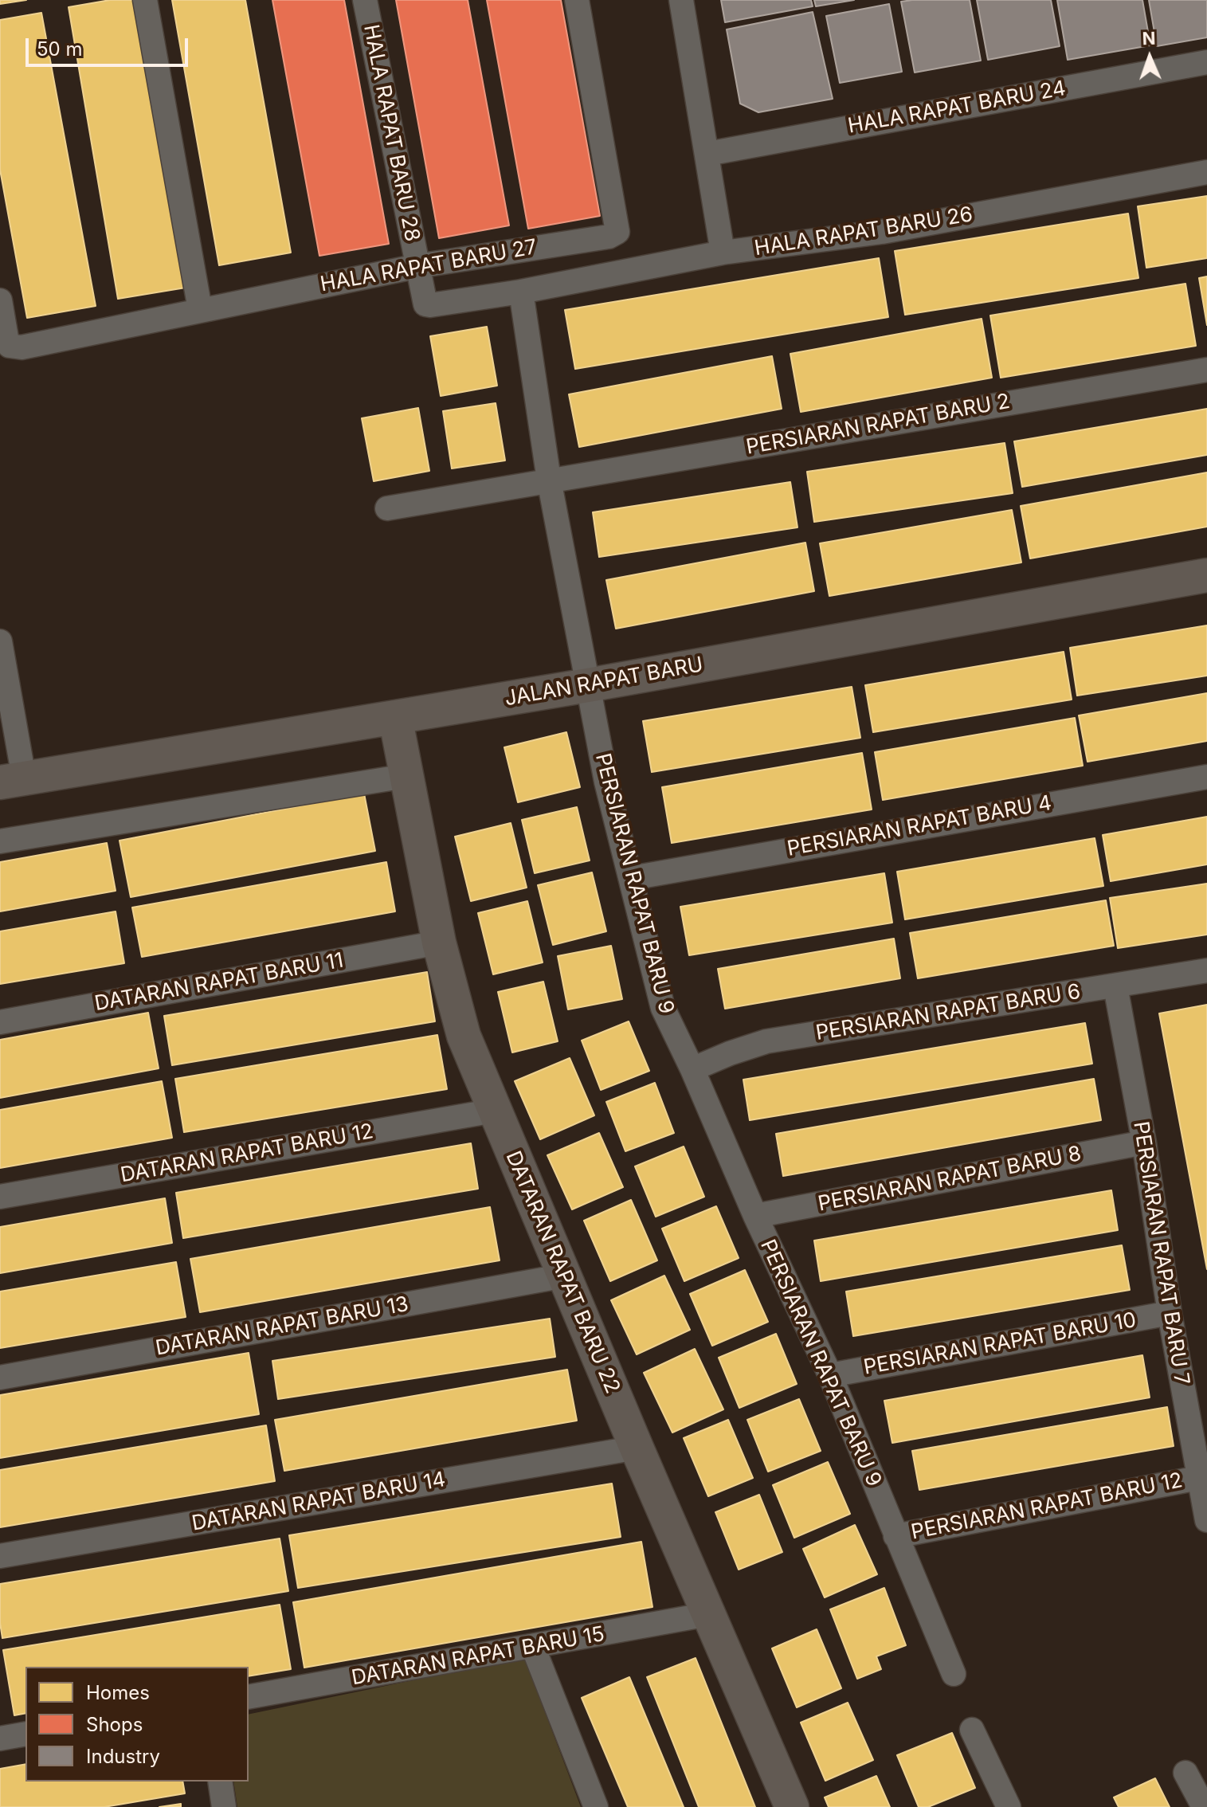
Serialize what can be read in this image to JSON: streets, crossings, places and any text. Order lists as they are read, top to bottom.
{
  "streets": {
    "street": [
      "HALA RAPAT BARU 24",
      "HALA RAPAT BARU 28",
      "HALA RAPAT BARU 26",
      "HALA RAPAT BARU 27",
      "PERSIARAN RAPAT BARU 2",
      "JALAN RAPAT BARU",
      "PERSIARAN RAPAT BARU 4",
      "PERSIARAN RAPAT BARU 9",
      "DATARAN RAPAT BARU 11",
      "PERSIARAN RAPAT BARU 6",
      "DATARAN RAPAT BARU 12",
      "PERSIARAN RAPAT BARU 8",
      "PERSIARAN RAPAT BARU 7",
      "DATARAN RAPAT BARU 22",
      "DATARAN RAPAT BARU 13",
      "PERSIARAN RAPAT BARU 10",
      "DATARAN RAPAT BARU 14",
      "PERSIARAN RAPAT BARU 12",
      "DATARAN RAPAT BARU 15"
    ]
  },
  "crossings": [
    ["HALA RAPAT BARU 28", "HALA RAPAT BARU 27"],
    ["HALA RAPAT BARU 26", "PERSIARAN RAPAT BARU 9"],
    ["PERSIARAN RAPAT BARU 2", "PERSIARAN RAPAT BARU 9"],
    ["JALAN RAPAT BARU", "PERSIARAN RAPAT BARU 9"],
    ["JALAN RAPAT BARU", "DATARAN RAPAT BARU 22"],
    ["PERSIARAN RAPAT BARU 4", "PERSIARAN RAPAT BARU 9"],
    ["PERSIARAN RAPAT BARU 9", "PERSIARAN RAPAT BARU 6"],
    ["PERSIARAN RAPAT BARU 9", "PERSIARAN RAPAT BARU 8"],
    ["PERSIARAN RAPAT BARU 9", "PERSIARAN RAPAT BARU 10"],
    ["PERSIARAN RAPAT BARU 9", "PERSIARAN RAPAT BARU 12"],
    ["DATARAN RAPAT BARU 11", "DATARAN RAPAT BARU 22"],
    ["PERSIARAN RAPAT BARU 6", "PERSIARAN RAPAT BARU 7"],
    ["DATARAN RAPAT BARU 12", "DATARAN RAPAT BARU 22"],
    ["PERSIARAN RAPAT BARU 8", "PERSIARAN RAPAT BARU 7"],
    ["PERSIARAN RAPAT BARU 7", "PERSIARAN RAPAT BARU 10"],
    ["PERSIARAN RAPAT BARU 7", "PERSIARAN RAPAT BARU 12"],
    ["DATARAN RAPAT BARU 22", "DATARAN RAPAT BARU 13"],
    ["DATARAN RAPAT BARU 22", "DATARAN RAPAT BARU 14"],
    ["DATARAN RAPAT BARU 22", "DATARAN RAPAT BARU 15"]
  ],
  "legend": ["Homes", "Shops", "Industry"],
  "scale_bar": "50 m",
  "north": "top"
}
